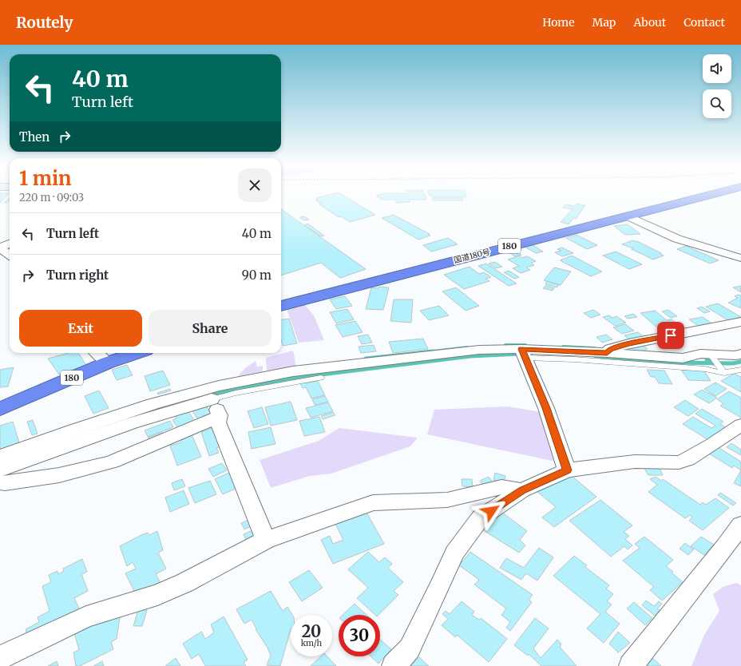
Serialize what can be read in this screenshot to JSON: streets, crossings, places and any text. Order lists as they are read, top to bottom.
{
  "streets": {
    "highway": ["180", "国道180号"]
  },
  "page": {
    "header": "Routely",
    "nav": [
      "Home",
      "Map",
      "About",
      "Contact"
    ],
    "turn": ["40 m", "Turn left"],
    "then": "Then",
    "heading": ["1 min", "220 m · 09:03"],
    "list": [
      {
        "name": "Turn left",
        "value": "40 m"
      },
      {
        "name": "Turn right",
        "value": "90 m"
      }
    ],
    "buttons": ["Exit", "Share"],
    "speed": "20 km/h",
    "limit": "30"
  }
}
